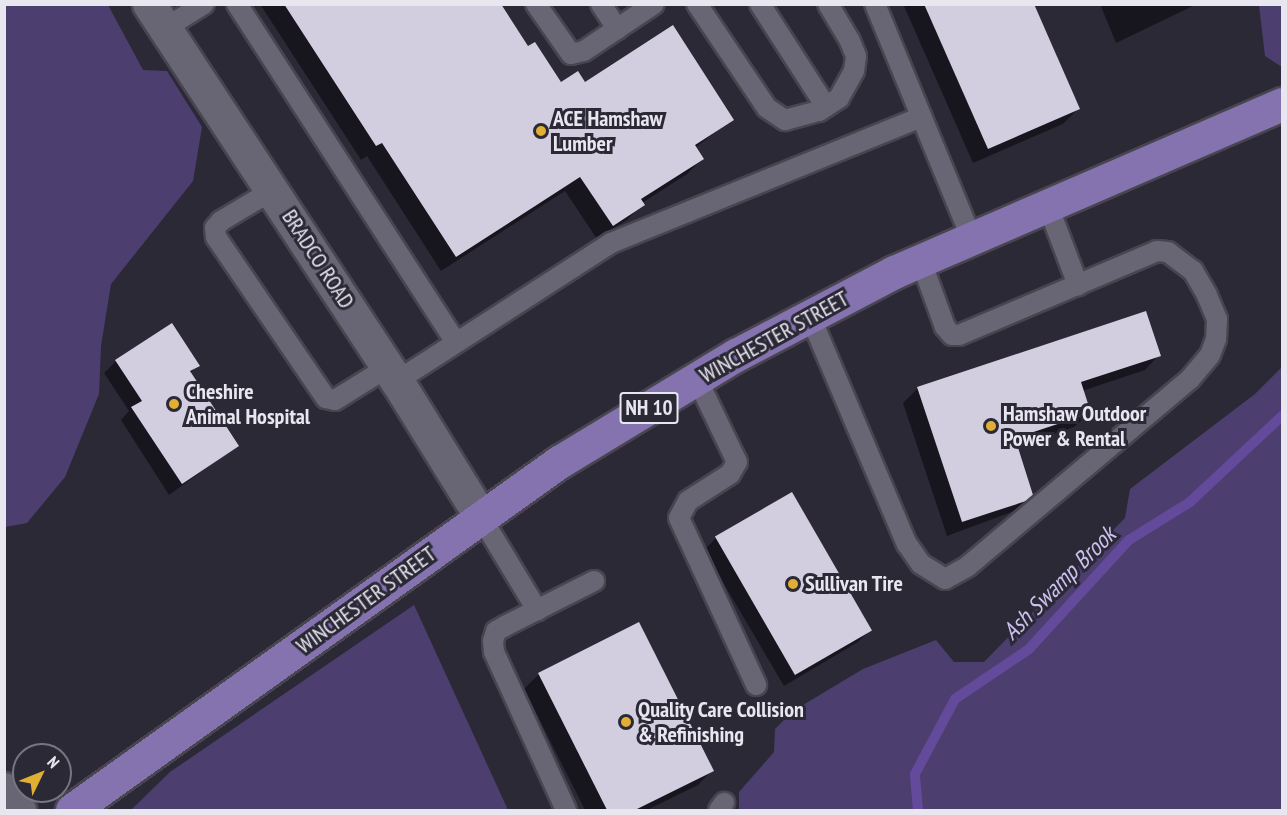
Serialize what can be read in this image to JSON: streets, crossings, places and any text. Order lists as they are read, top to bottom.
{
  "streets": {
    "main road": ["WINCHESTER STREET", "NH 10"],
    "street": ["BRADCO ROAD"]
  },
  "crossings": [
    ["BRADCO ROAD", "WINCHESTER STREET"]
  ],
  "water": ["Ash Swamp Brook"],
  "places": [
    "ACE Hamshaw Lumber",
    "Cheshire Animal Hospital",
    "Hamshaw Outdoor Power & Rental",
    "Sullivan Tire",
    "Quality Care Collision & Refinishing"
  ],
  "north": "top right"
}
